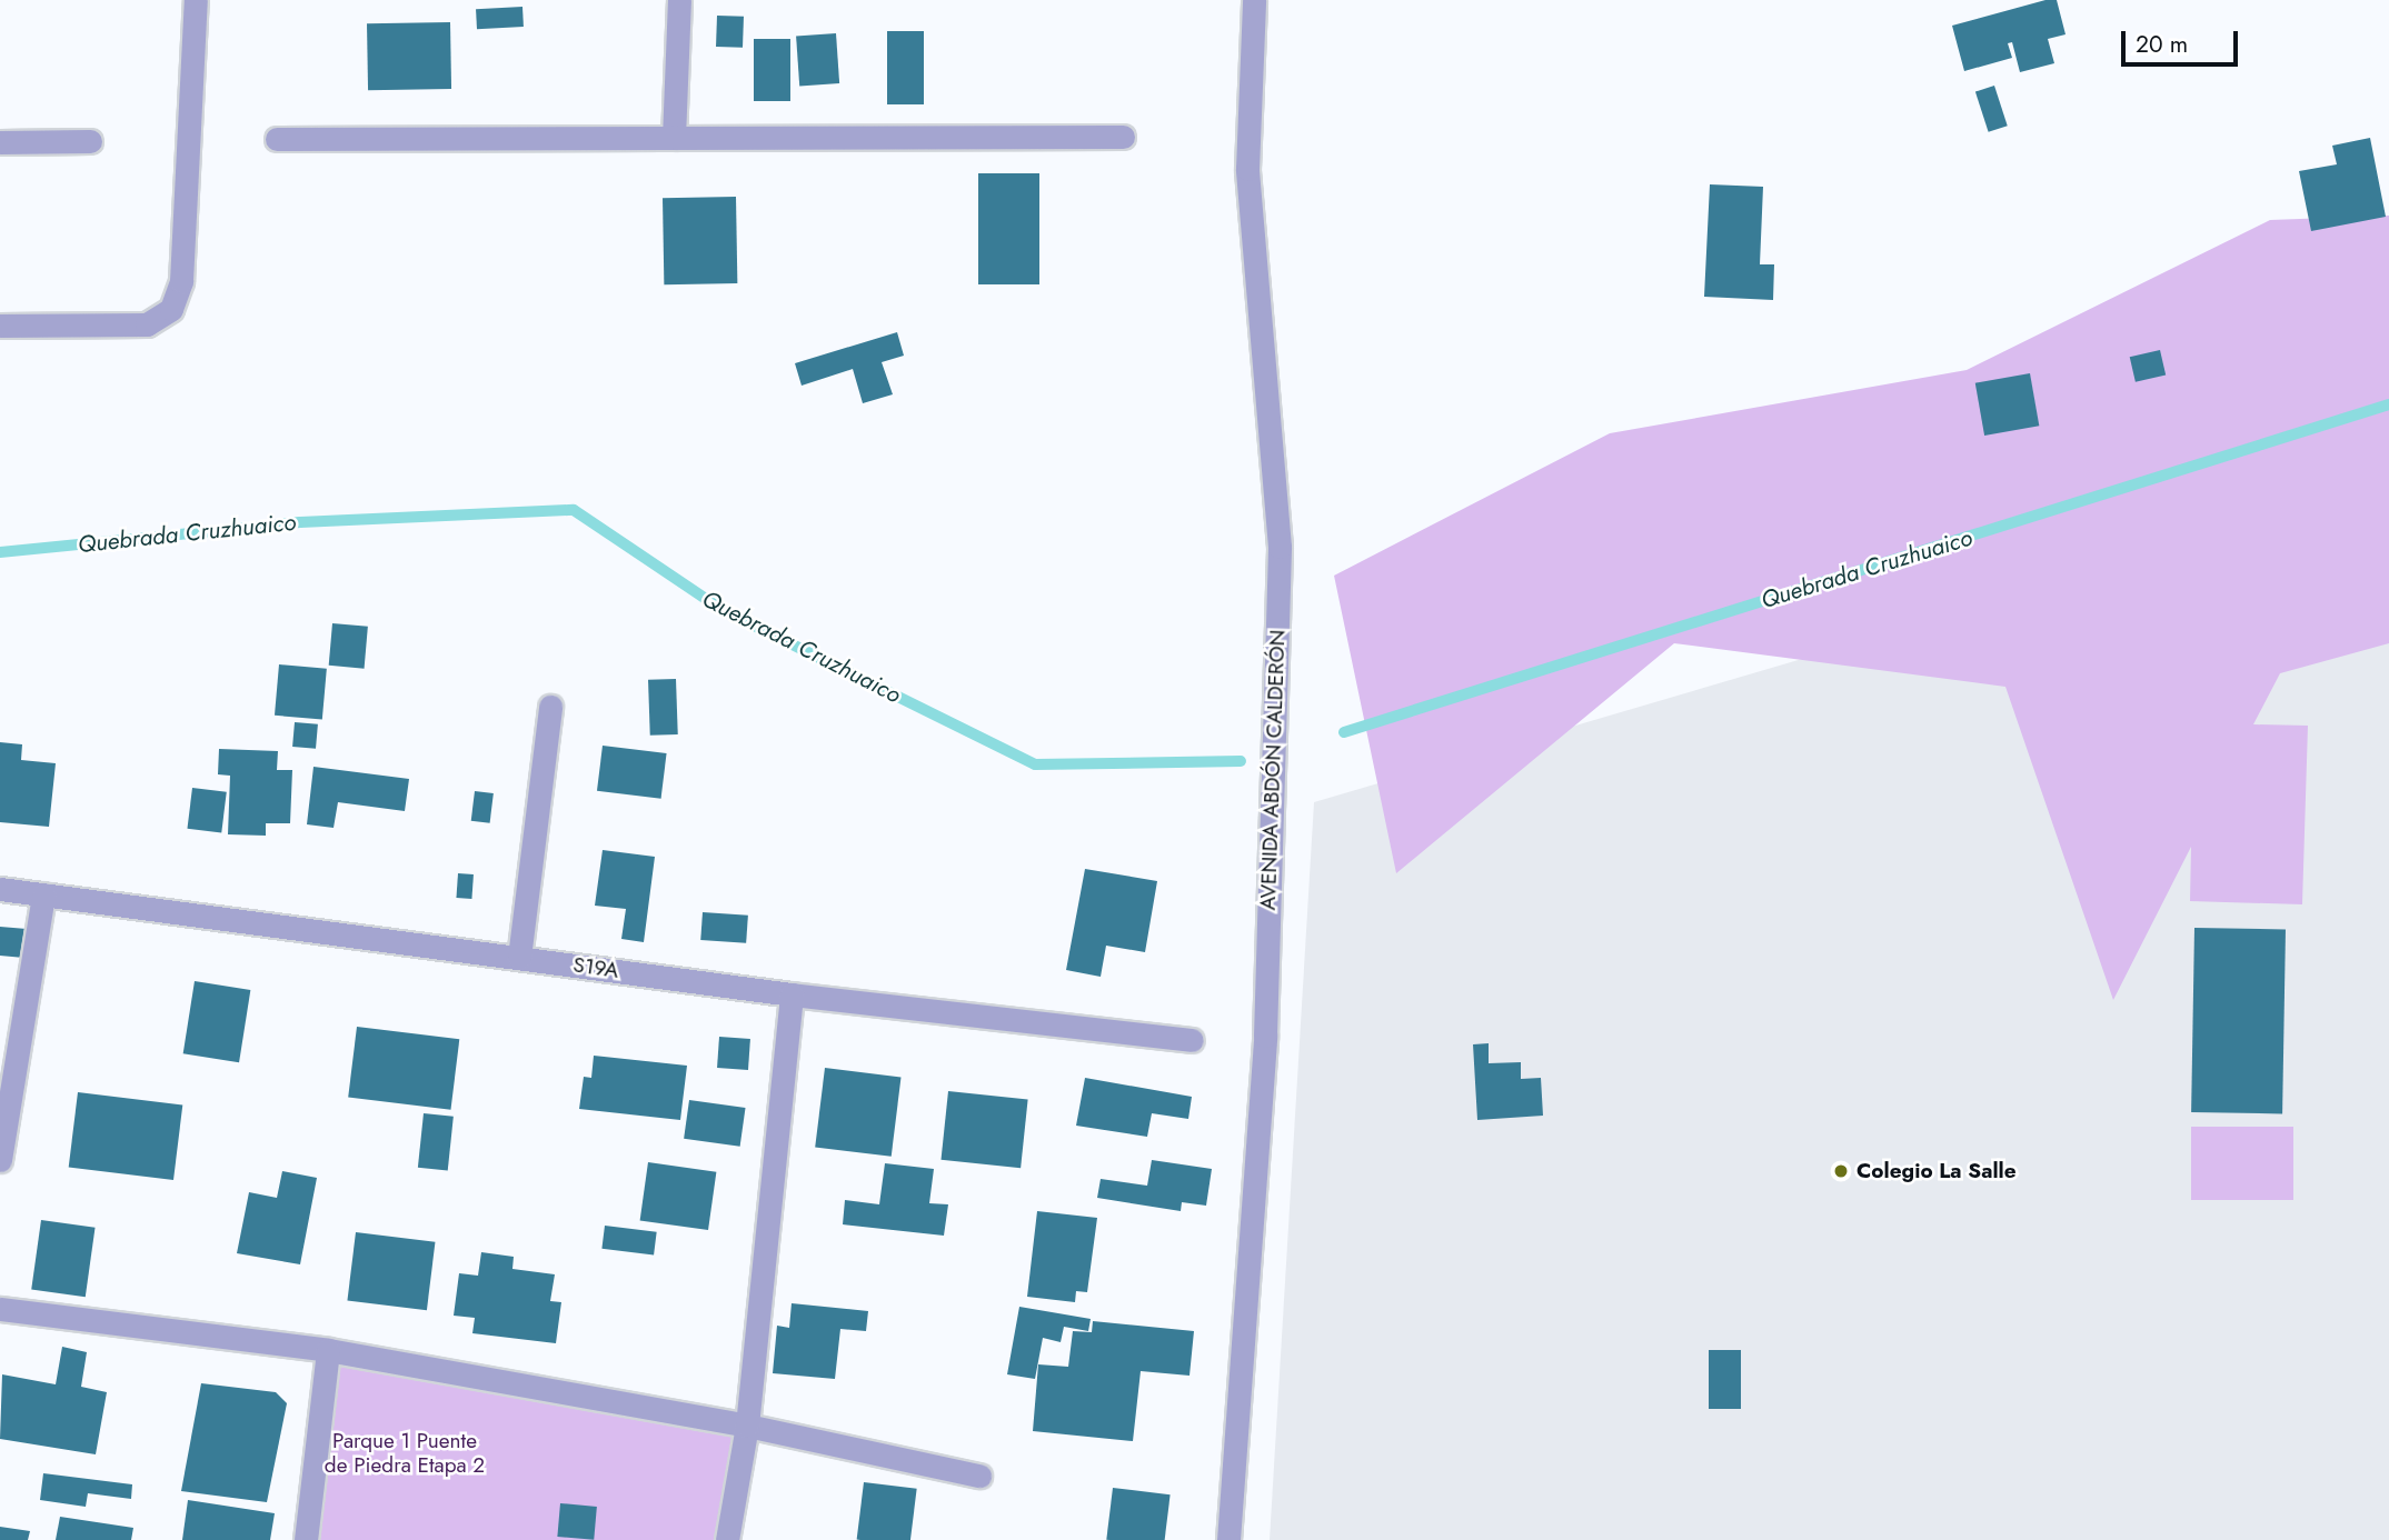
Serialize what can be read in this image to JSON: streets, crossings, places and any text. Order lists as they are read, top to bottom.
{
  "streets": {
    "street": ["AVENIDA ABDÓN CALDERÓN", "S19A"]
  },
  "water": ["Quebrada Cruzhuaico"],
  "parks": ["Parque 1 Puente de Piedra Etapa 2"],
  "places": ["Colegio La Salle"],
  "scale_bar": "20 m"
}
